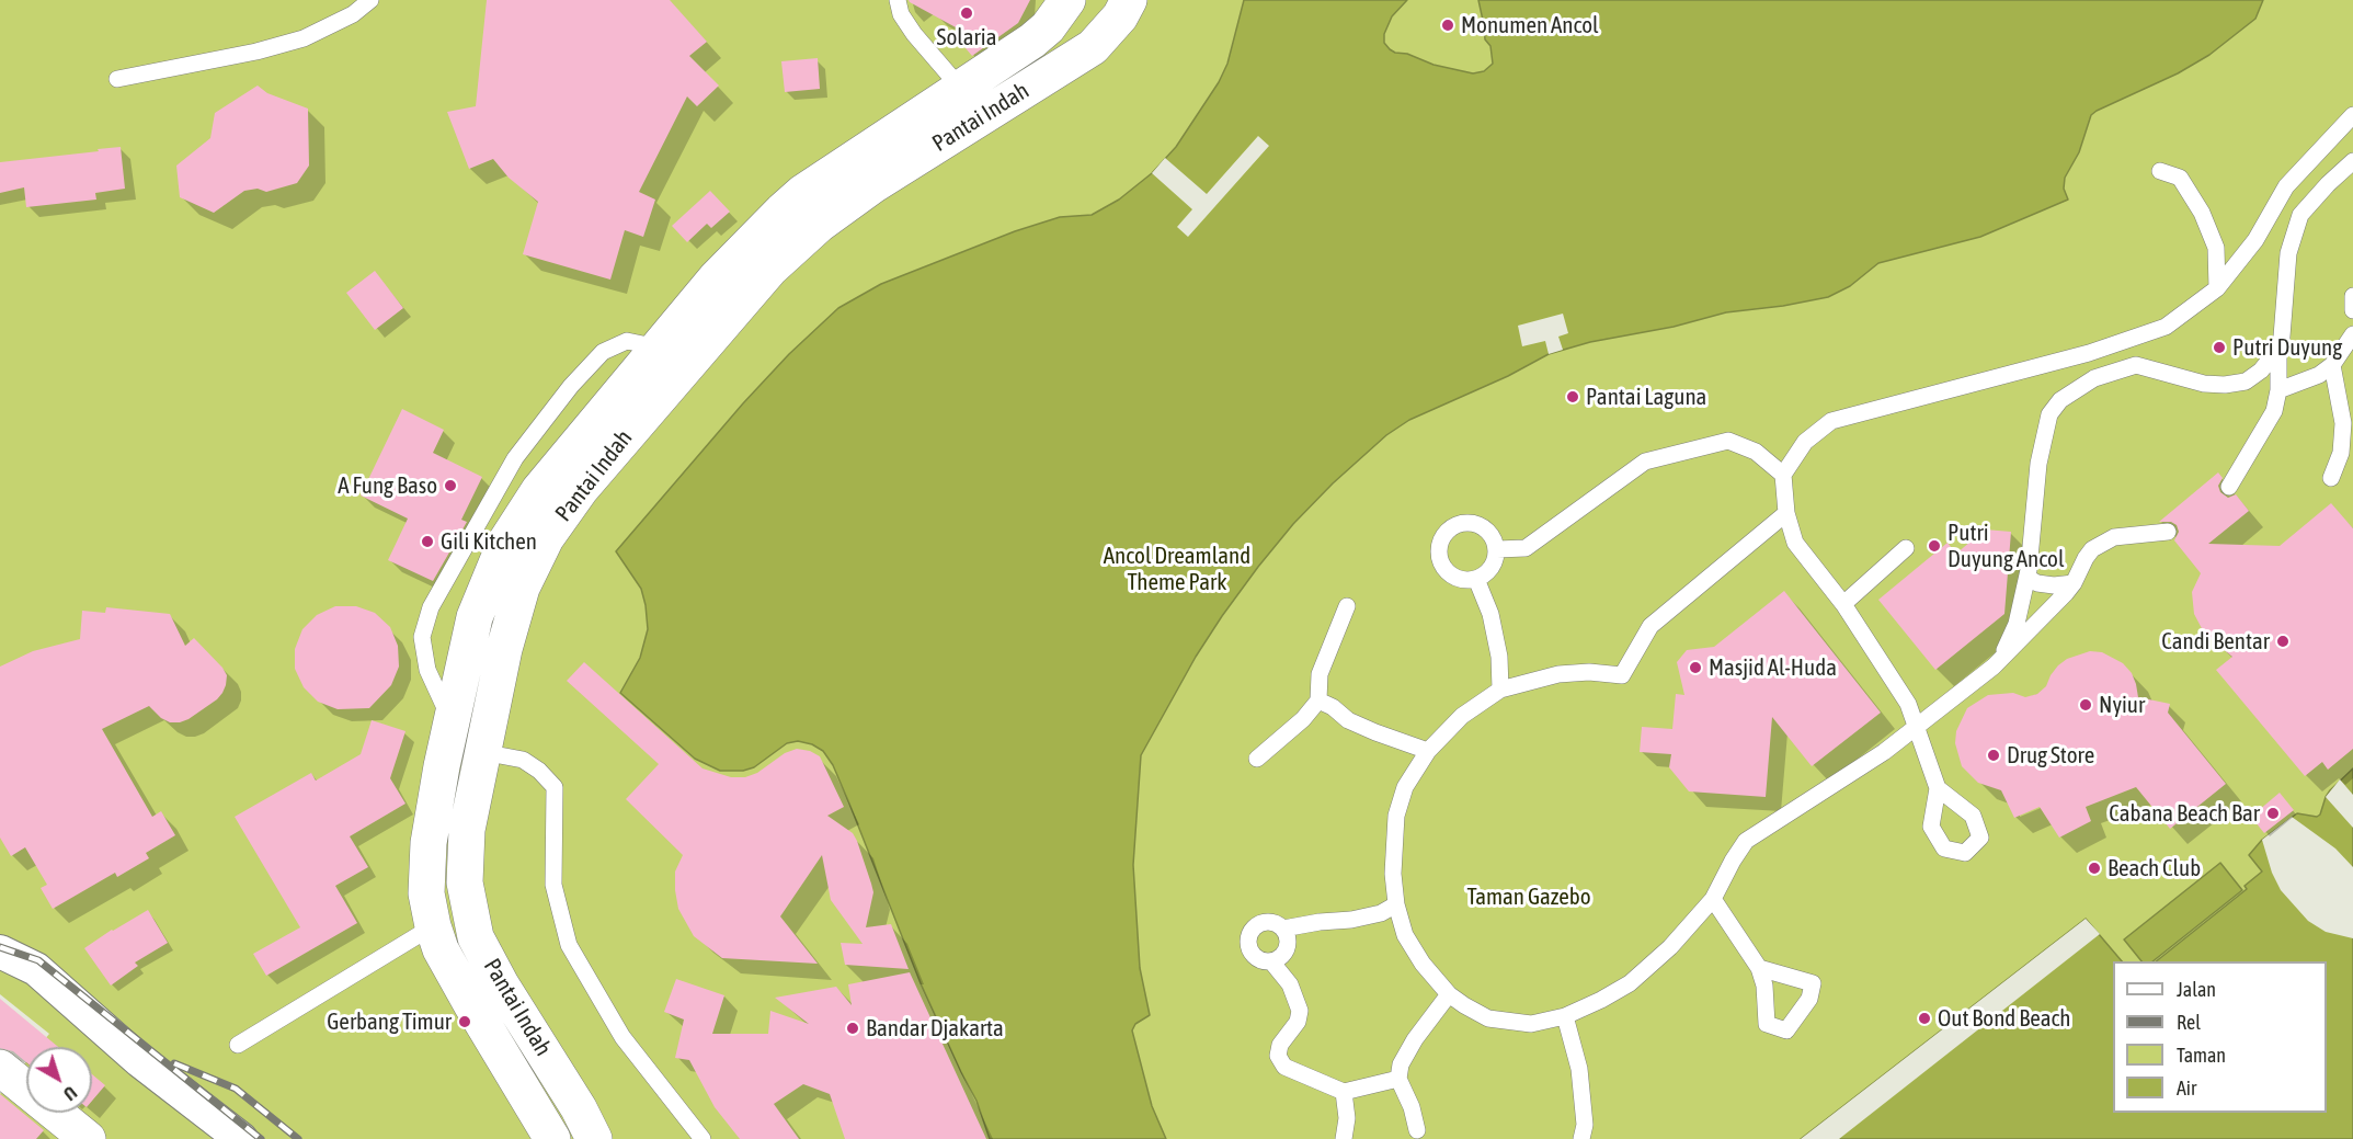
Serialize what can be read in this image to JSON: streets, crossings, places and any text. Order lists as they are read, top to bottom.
{
  "streets": {
    "street": ["Pantai Indah"]
  },
  "parks": ["Ancol Dreamland Theme Park", "Taman Gazebo"],
  "places": [
    "Solaria",
    "Monumen Ancol",
    "Putri Duyung",
    "Pantai Laguna",
    "A Fung Baso",
    "Gili Kitchen",
    "Putri Duyung Ancol",
    "Candi Bentar",
    "Masjid Al-Huda",
    "Nyiur",
    "Drug Store",
    "Cabana Beach Bar",
    "Beach Club",
    "Out Bond Beach",
    "Gerbang Timur",
    "Bandar Djakarta"
  ],
  "legend": [
    "Jalan",
    "Rel",
    "Taman",
    "Air"
  ],
  "north": "bottom right"
}
